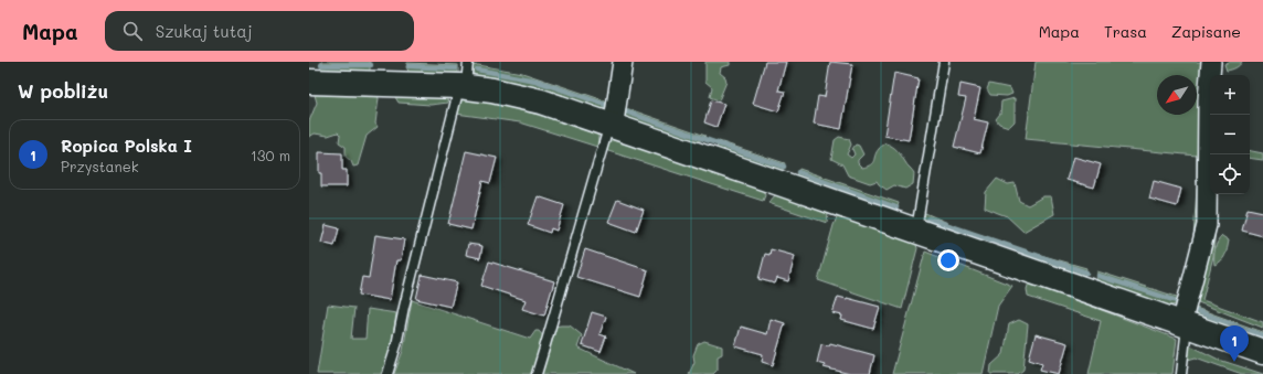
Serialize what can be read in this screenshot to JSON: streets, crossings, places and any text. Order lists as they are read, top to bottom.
{
  "north": "bottom left",
  "page": {
    "header": "Mapa",
    "search": "Szukaj tutaj",
    "nav": ["Mapa", "Trasa", "Zapisane"],
    "heading": "W pobliżu",
    "map_buttons": ["+", "−"],
    "list": [
      {
        "mark": "1",
        "name": "Ropica Polska I",
        "note": "Przystanek",
        "value": "130 m"
      }
    ],
    "pins": "1"
  }
}
